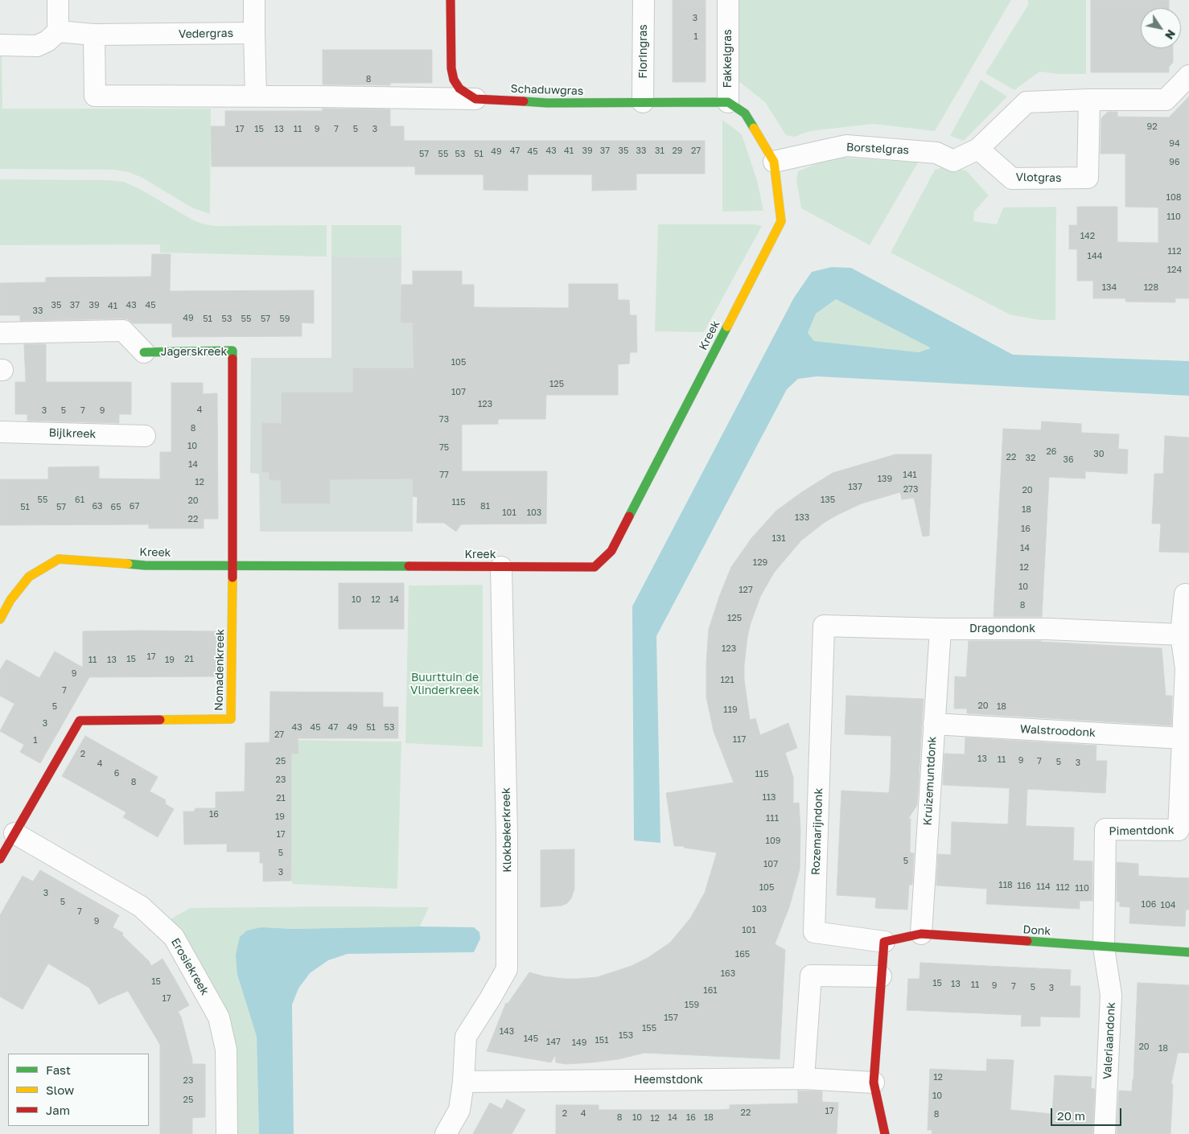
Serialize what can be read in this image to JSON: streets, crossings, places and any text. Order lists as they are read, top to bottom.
{
  "streets": {
    "street": [
      "Vedergras",
      "Fioringras",
      "Fakkelgras",
      "Schaduwgras",
      "Borstelgras",
      "Vlotgras",
      "Kreek",
      "Jagerskreek",
      "Bijlkreek",
      "Dragondonk",
      "Nomadenkreek",
      "Walstroodonk",
      "Kruizemuntdonk",
      "Klokbekerkreek",
      "Pimentdonk",
      "Rozemarijndonk",
      "Donk",
      "Erosiekreek",
      "Valeriaandonk",
      "Heemstdonk"
    ]
  },
  "crossings": [
    ["Fioringras", "Schaduwgras"],
    ["Fakkelgras", "Schaduwgras"],
    ["Fakkelgras", "Borstelgras"],
    ["Fakkelgras", "Kreek"],
    ["Borstelgras", "Vlotgras"],
    ["Kreek", "Jagerskreek"],
    ["Kreek", "Nomadenkreek"],
    ["Kreek", "Klokbekerkreek"],
    ["Jagerskreek", "Nomadenkreek"],
    ["Dragondonk", "Kruizemuntdonk"],
    ["Dragondonk", "Pimentdonk"],
    ["Dragondonk", "Rozemarijndonk"],
    ["Nomadenkreek", "Erosiekreek"],
    ["Walstroodonk", "Kruizemuntdonk"],
    ["Walstroodonk", "Pimentdonk"],
    ["Kruizemuntdonk", "Donk"],
    ["Klokbekerkreek", "Heemstdonk"],
    ["Pimentdonk", "Donk"],
    ["Pimentdonk", "Valeriaandonk"],
    ["Rozemarijndonk", "Donk"],
    ["Donk", "Valeriaandonk"]
  ],
  "parks": ["Buurttuin de Vlinderkreek"],
  "house_numbers": [
    "3",
    "1",
    "8",
    "92",
    "17",
    "15",
    "13",
    "11",
    "9",
    "7",
    "5",
    "3",
    "94",
    "47",
    "43",
    "41",
    "39",
    "37",
    "35",
    "33",
    "31",
    "29",
    "27",
    "49",
    "45",
    "57",
    "55",
    "53",
    "51",
    "96",
    "108",
    "110",
    "142",
    "112",
    "144",
    "124",
    "134",
    "128",
    "35",
    "37",
    "39",
    "43",
    "45",
    "41",
    "33",
    "49",
    "51",
    "53",
    "55",
    "57",
    "59",
    "105",
    "125",
    "107",
    "123",
    "4",
    "3",
    "5",
    "7",
    "9",
    "73",
    "8",
    "10",
    "75",
    "26",
    "30",
    "22",
    "32",
    "36",
    "14",
    "77",
    "141",
    "139",
    "12",
    "137",
    "273",
    "20",
    "55",
    "61",
    "135",
    "20",
    "115",
    "63",
    "67",
    "81",
    "51",
    "57",
    "65",
    "18",
    "101",
    "103",
    "133",
    "22",
    "16",
    "131",
    "14",
    "129",
    "12",
    "10",
    "127",
    "10",
    "12",
    "14",
    "8",
    "125",
    "123",
    "17",
    "15",
    "21",
    "11",
    "13",
    "19",
    "9",
    "121",
    "7",
    "20",
    "5",
    "18",
    "119",
    "3",
    "43",
    "45",
    "47",
    "49",
    "51",
    "53",
    "27",
    "117",
    "1",
    "2",
    "13",
    "11",
    "9",
    "25",
    "7",
    "5",
    "3",
    "4",
    "6",
    "115",
    "23",
    "8",
    "113",
    "21",
    "16",
    "19",
    "111",
    "17",
    "109",
    "5",
    "5",
    "107",
    "3",
    "118",
    "116",
    "114",
    "105",
    "112",
    "110",
    "3",
    "5",
    "106",
    "104",
    "103",
    "7",
    "9",
    "101",
    "165",
    "163",
    "15",
    "15",
    "13",
    "11",
    "9",
    "7",
    "5",
    "3",
    "161",
    "17",
    "159",
    "157",
    "155",
    "143",
    "153",
    "145",
    "151",
    "147",
    "149",
    "20",
    "18",
    "12",
    "23",
    "10",
    "25",
    "17",
    "22",
    "2",
    "4",
    "8",
    "8",
    "10",
    "14",
    "16",
    "18",
    "12"
  ],
  "legend": ["Fast", "Slow", "Jam"],
  "scale_bar": "20 m",
  "north": "bottom right"
}
